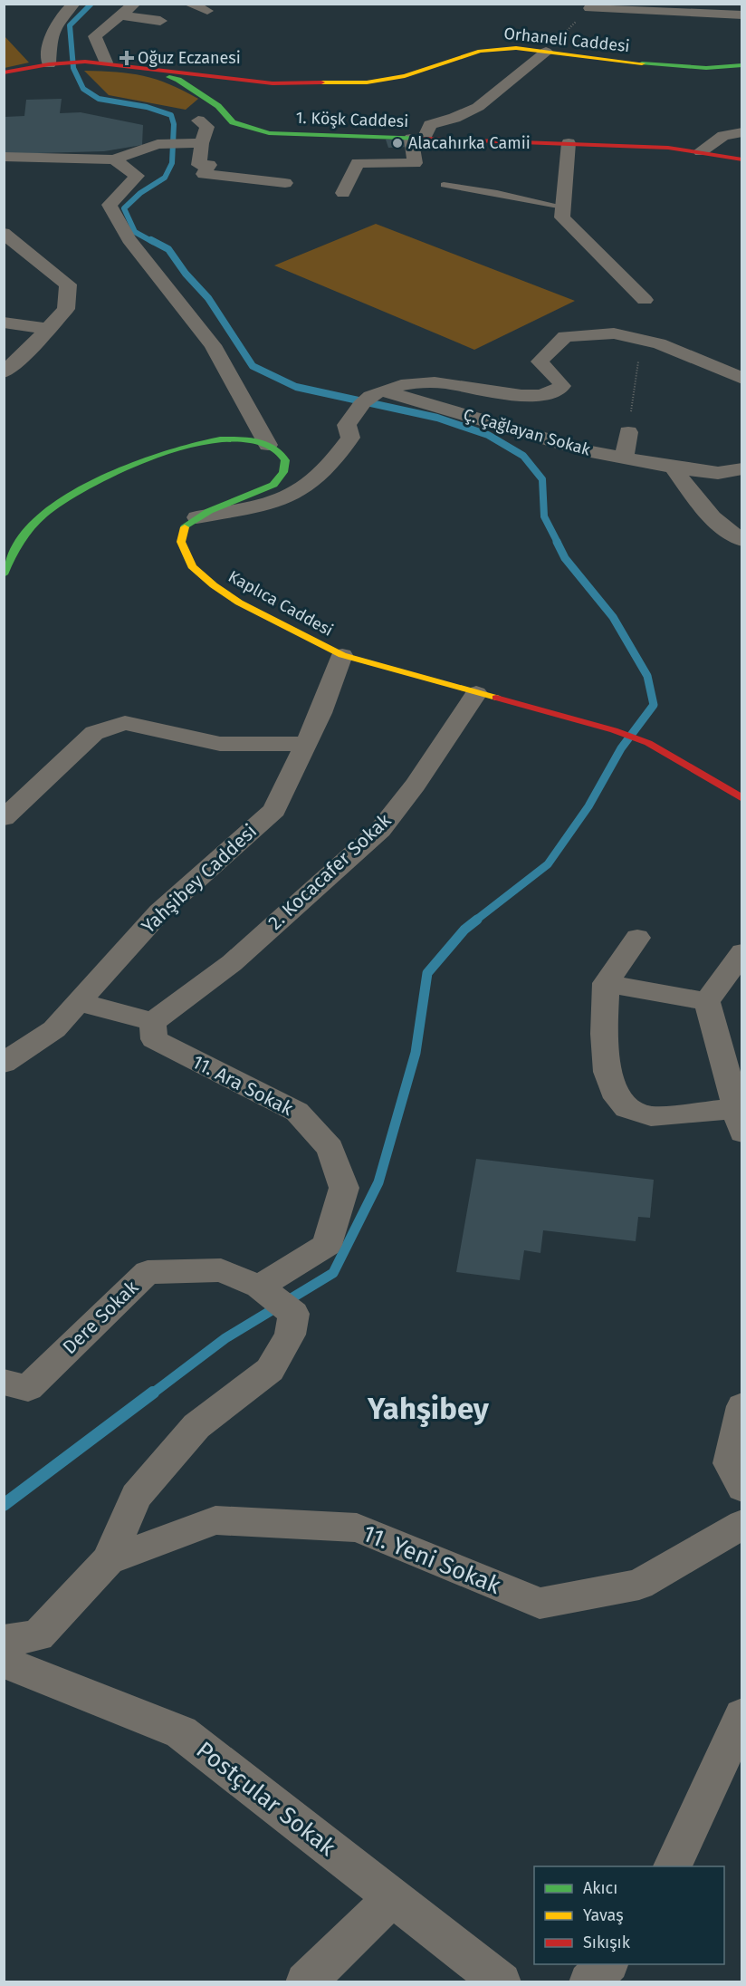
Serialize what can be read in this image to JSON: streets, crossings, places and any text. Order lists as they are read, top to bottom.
{
  "streets": {
    "main road": ["Orhaneli Caddesi", "1. Köşk Caddesi", "Kaplıca Caddesi"],
    "street": [
      "Ç. Çağlayan Sokak",
      "2. Kocacafer Sokak",
      "Yahşibey Caddesi",
      "11. Ara Sokak",
      "Dere Sokak",
      "11. Yeni Sokak",
      "Postçular Sokak"
    ]
  },
  "crossings": [
    ["Orhaneli Caddesi", "1. Köşk Caddesi"],
    ["Kaplıca Caddesi", "2. Kocacafer Sokak"],
    ["Kaplıca Caddesi", "Yahşibey Caddesi"],
    ["2. Kocacafer Sokak", "11. Ara Sokak"],
    ["11. Ara Sokak", "Dere Sokak"],
    ["Dere Sokak", "11. Yeni Sokak"]
  ],
  "districts": ["Yahşibey"],
  "places": {
    "health": ["Oğuz Eczanesi"],
    "other": ["Alacahırka Camii"]
  },
  "legend": ["Akıcı", "Yavaş", "Sıkışık"]
}
